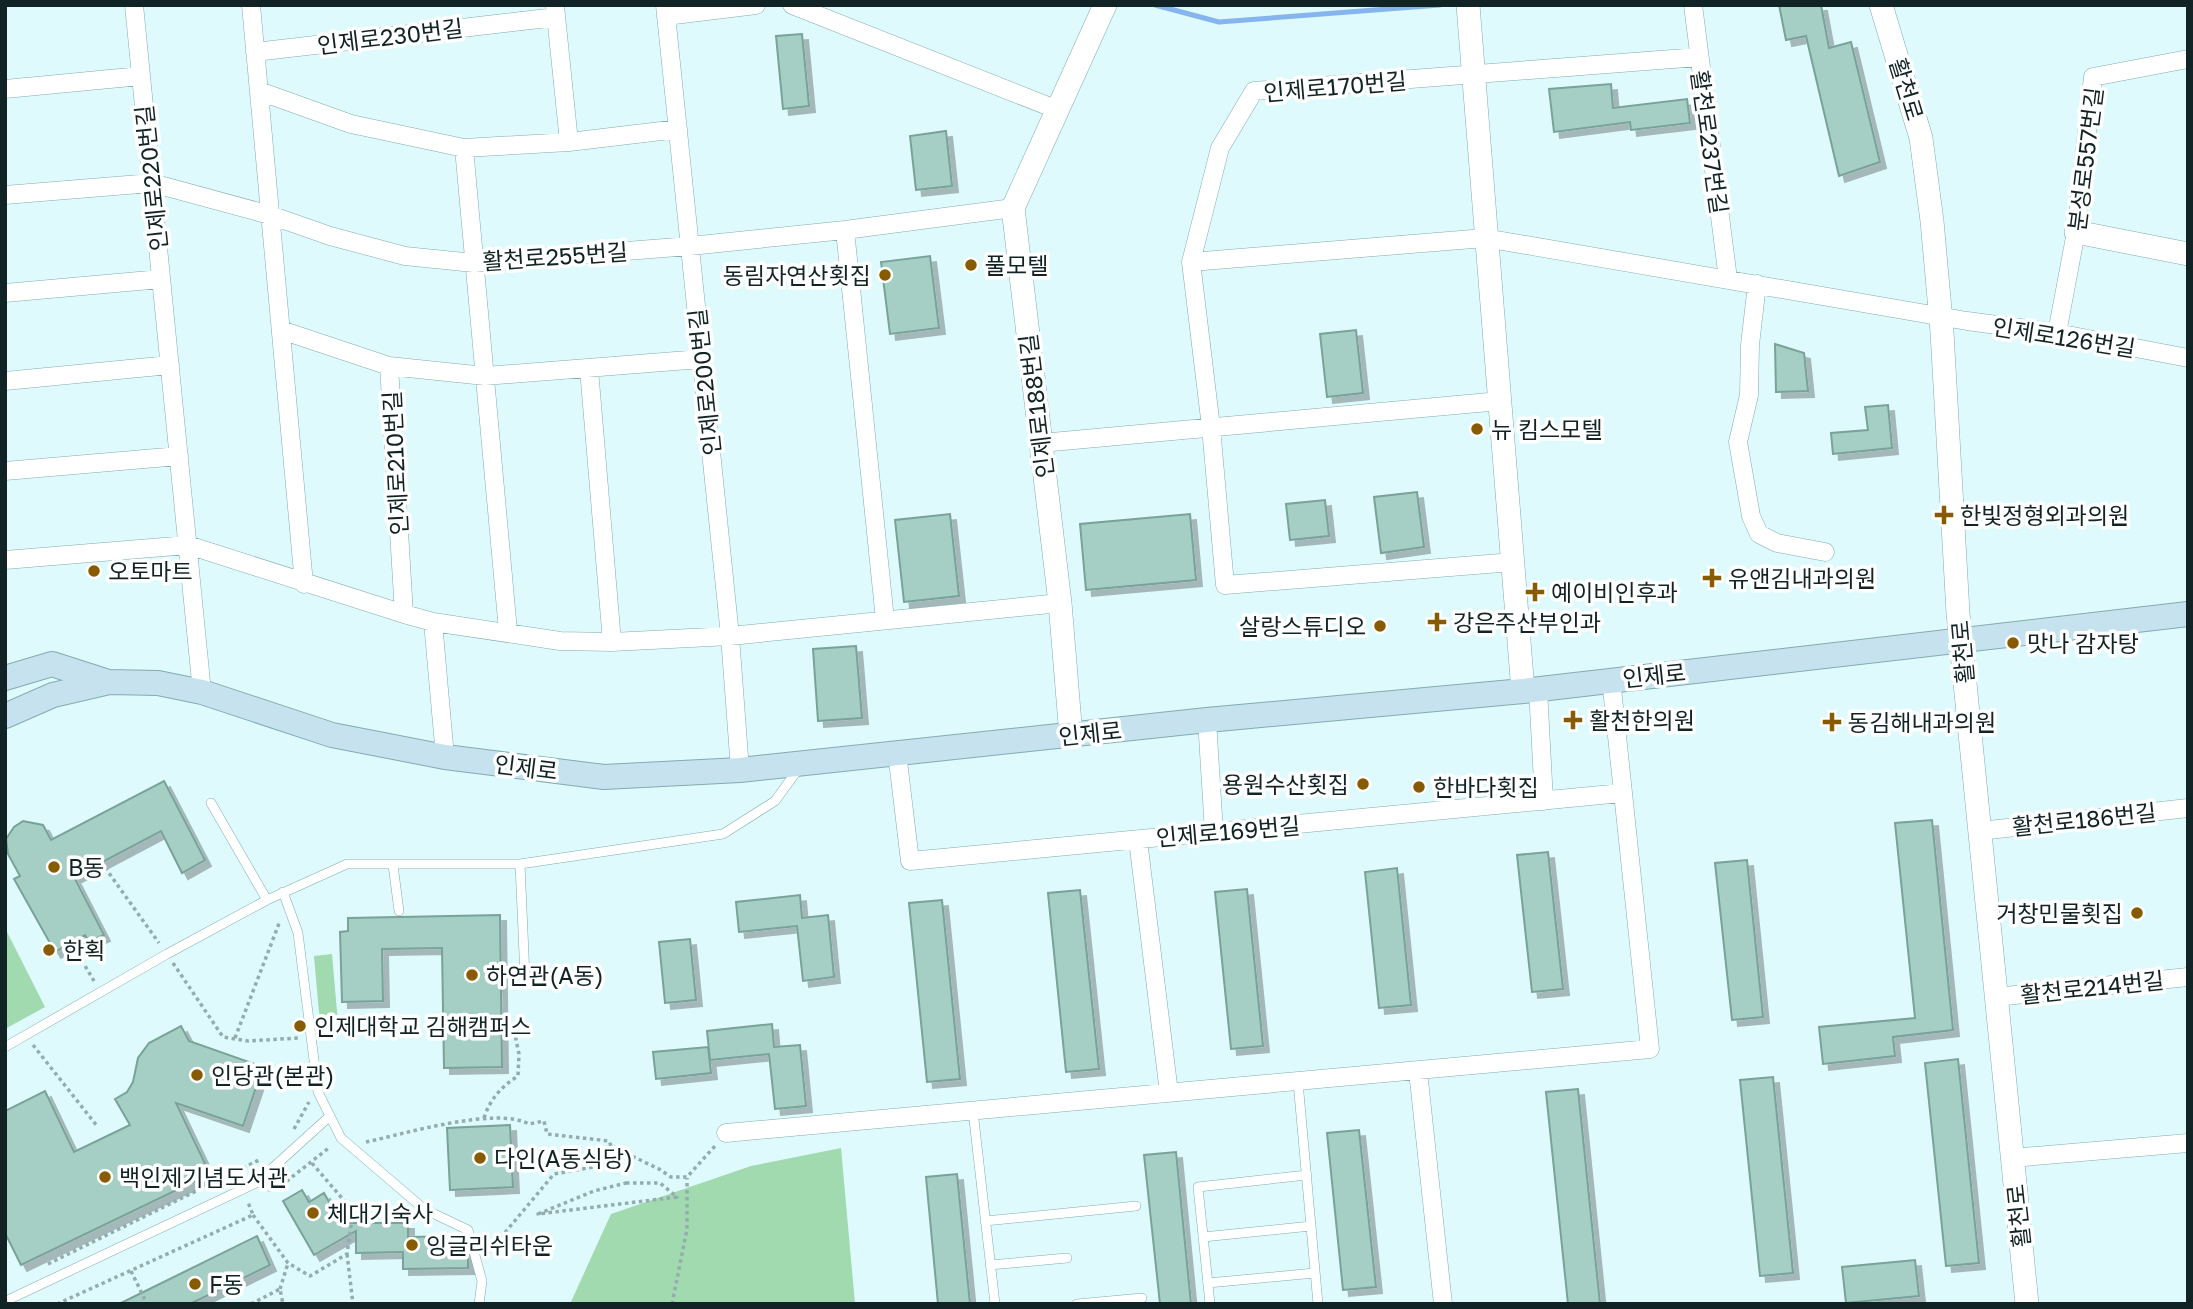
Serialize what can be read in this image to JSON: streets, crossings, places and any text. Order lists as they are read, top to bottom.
{
  "streets": {
    "main road": ["인제로"],
    "street": [
      "인제로230번길",
      "인제로170번길",
      "활천로",
      "활천로237번길",
      "분성로557번길",
      "인제로220번길",
      "활천로255번길",
      "인제로126번길",
      "인제로200번길",
      "인제로188번길",
      "인제로210번길",
      "활천로186번길",
      "인제로169번길",
      "활천로214번길"
    ]
  },
  "crossings": [
    ["활천로", "인제로126번길"],
    ["활천로", "인제로"],
    ["활천로", "활천로186번길"],
    ["활천로", "활천로214번길"],
    ["분성로557번길", "인제로126번길"],
    ["인제로220번길", "활천로255번길"],
    ["인제로220번길", "인제로"],
    ["활천로255번길", "인제로200번길"],
    ["활천로255번길", "인제로188번길"],
    ["인제로200번길", "인제로210번길"],
    ["인제로200번길", "인제로"],
    ["인제로188번길", "인제로"],
    ["인제로", "인제로169번길"]
  ],
  "places": {
    "other": [
      "풀모텔",
      "동림자연산횟집",
      "뉴 킴스모텔",
      "오토마트",
      "살랑스튜디오",
      "맛나 감자탕",
      "용원수산횟집",
      "한바다횟집",
      "B동",
      "거창민물횟집",
      "한획",
      "하연관(A동)",
      "인제대학교 김해캠퍼스",
      "인당관(본관)",
      "다인(A동식당)",
      "백인제기념도서관",
      "체대기숙사",
      "잉글리쉬타운",
      "F동"
    ],
    "health": [
      "한빛정형외과의원",
      "유앤김내과의원",
      "예이비인후과",
      "강은주산부인과",
      "활천한의원",
      "동김해내과의원"
    ]
  }
}
